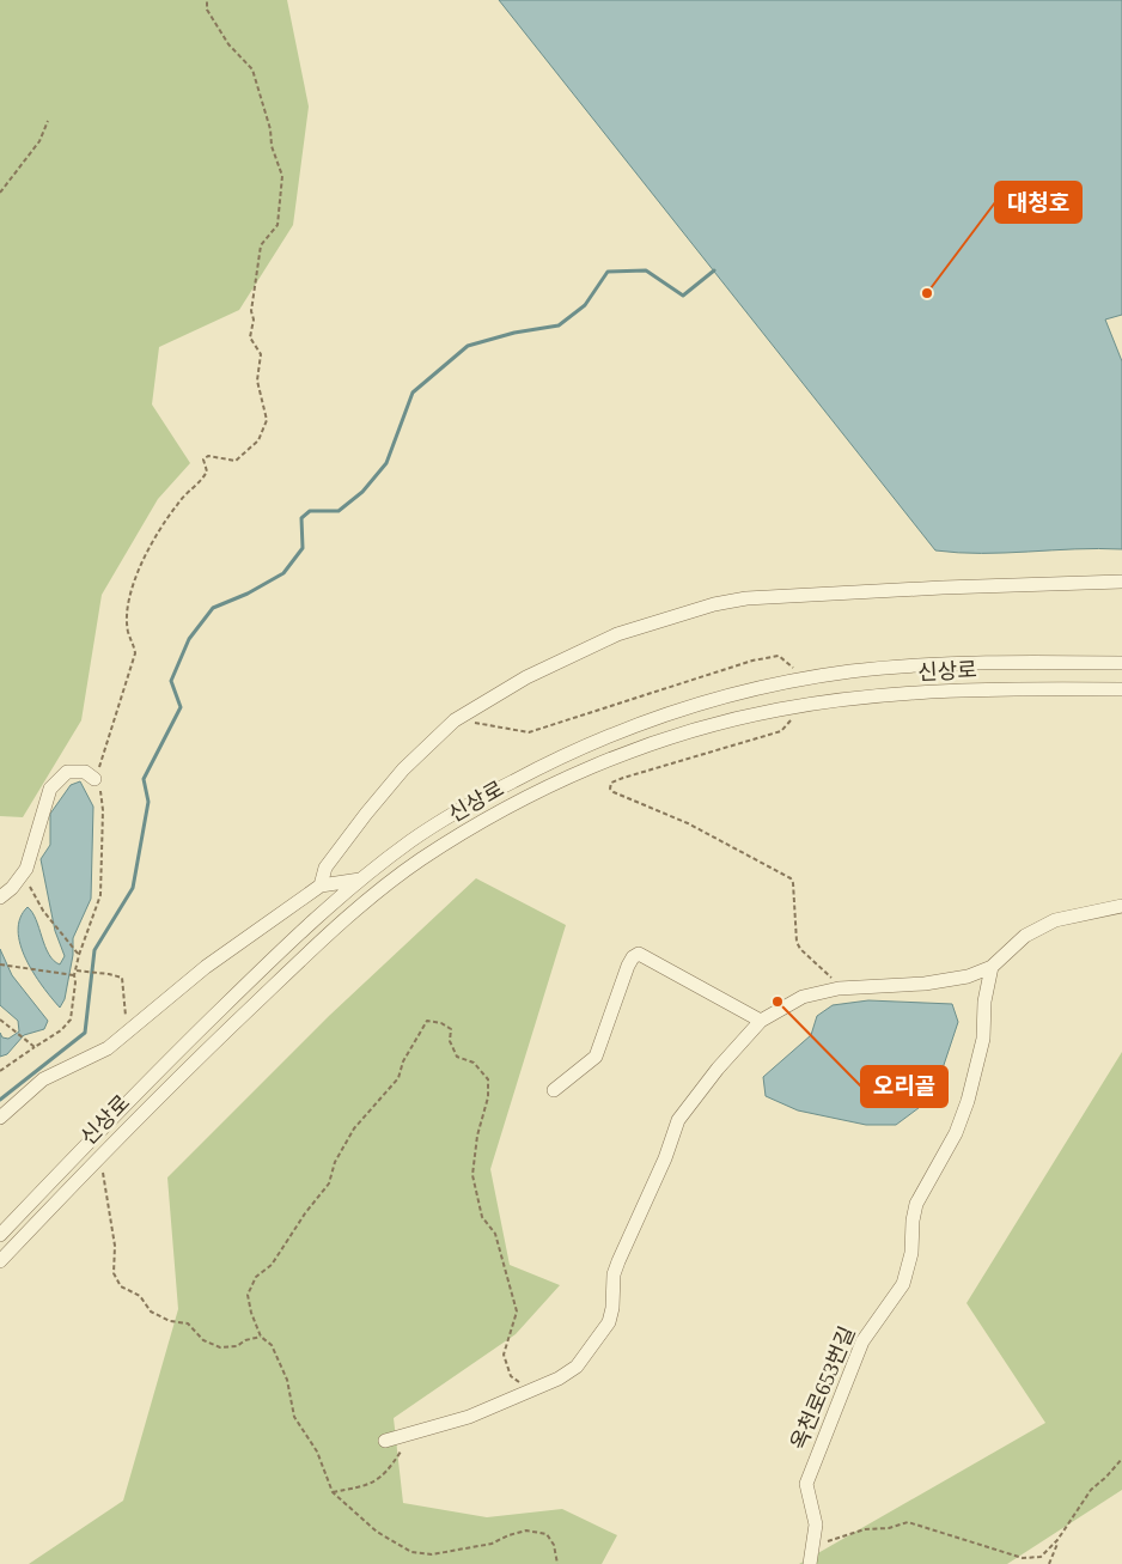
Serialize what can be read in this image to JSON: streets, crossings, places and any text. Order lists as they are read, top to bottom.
{
  "streets": {
    "street": ["신상로", "옥천로653번길"]
  },
  "places": ["대청호", "오리골"]
}
